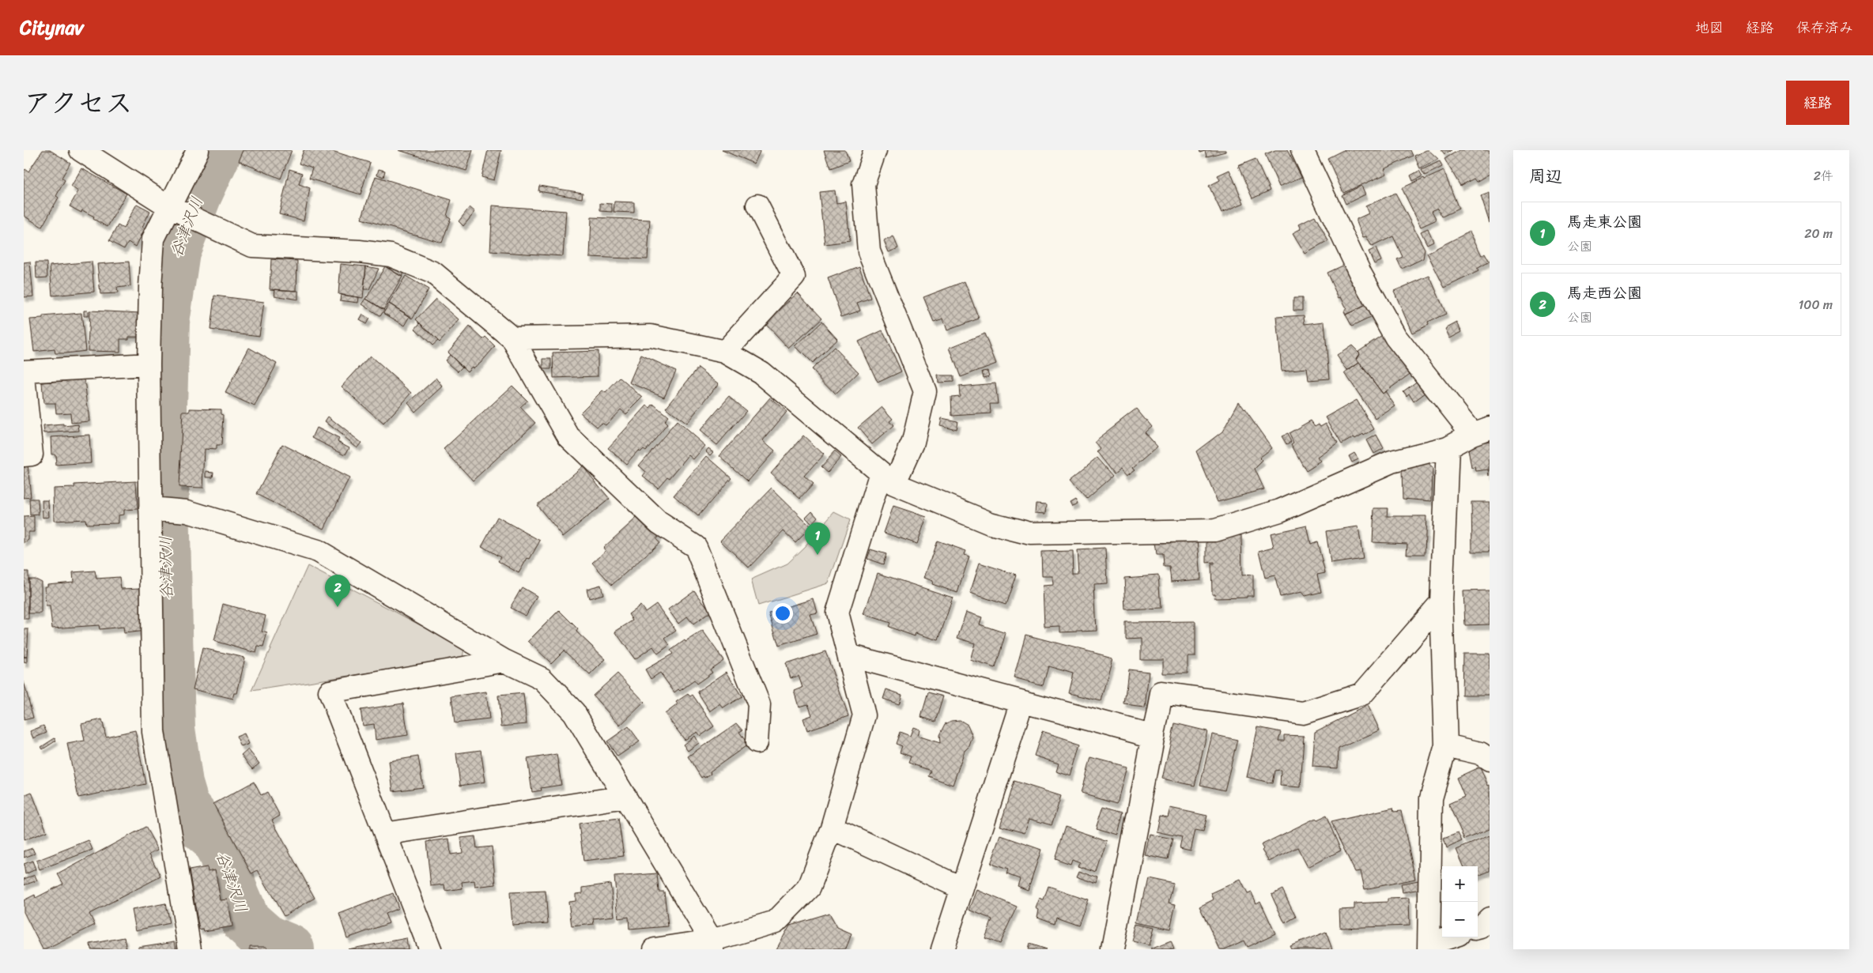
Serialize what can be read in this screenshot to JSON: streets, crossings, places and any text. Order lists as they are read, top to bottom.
{
  "water": ["谷津沢川"],
  "page": {
    "header": "Citynav",
    "nav": ["地図", "経路", "保存済み"],
    "title": "アクセス",
    "buttons": "経路",
    "heading": ["周辺", "2件"],
    "list": [
      {
        "mark": "1",
        "name": "馬走東公園",
        "note": "公園",
        "value": "20 m"
      },
      {
        "mark": "2",
        "name": "馬走西公園",
        "note": "公園",
        "value": "100 m"
      }
    ],
    "pins": ["1", "2"],
    "map_buttons": ["+", "−"]
  }
}
